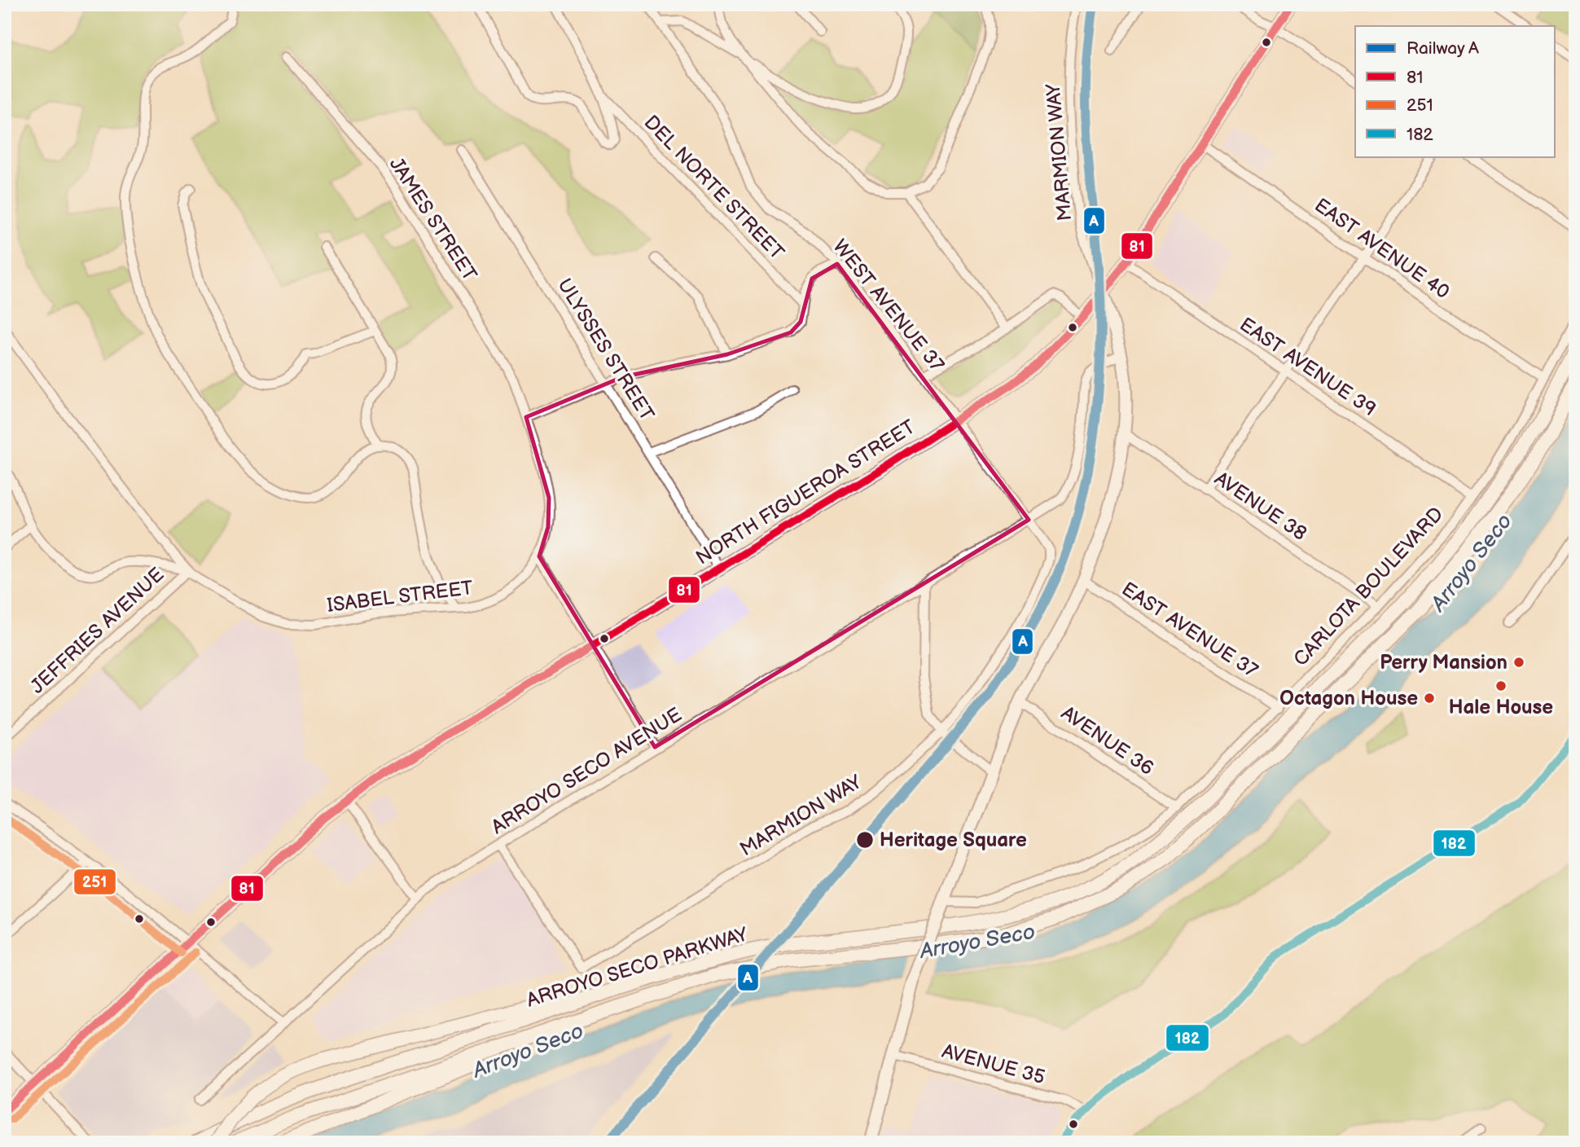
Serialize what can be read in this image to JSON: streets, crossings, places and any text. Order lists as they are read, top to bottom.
{
  "streets": {
    "highway": ["ARROYO SECO PARKWAY"],
    "main road": ["NORTH FIGUEROA STREET"],
    "street": [
      "MARMION WAY",
      "DEL NORTE STREET",
      "JAMES STREET",
      "EAST AVENUE 40",
      "WEST AVENUE 37",
      "ULYSSES STREET",
      "EAST AVENUE 39",
      "AVENUE 38",
      "CARLOTA BOULEVARD",
      "ISABEL STREET",
      "EAST AVENUE 37",
      "JEFFRIES AVENUE",
      "AVENUE 36",
      "ARROYO SECO AVENUE",
      "AVENUE 35"
    ]
  },
  "crossings": [
    ["MARMION WAY", "WEST AVENUE 37"],
    ["MARMION WAY", "NORTH FIGUEROA STREET"],
    ["MARMION WAY", "ARROYO SECO AVENUE"],
    ["JAMES STREET", "ISABEL STREET"],
    ["EAST AVENUE 40", "NORTH FIGUEROA STREET"],
    ["EAST AVENUE 40", "CARLOTA BOULEVARD"],
    ["WEST AVENUE 37", "NORTH FIGUEROA STREET"],
    ["WEST AVENUE 37", "ARROYO SECO AVENUE"],
    ["ULYSSES STREET", "NORTH FIGUEROA STREET"],
    ["EAST AVENUE 39", "NORTH FIGUEROA STREET"],
    ["EAST AVENUE 39", "CARLOTA BOULEVARD"],
    ["AVENUE 38", "CARLOTA BOULEVARD"],
    ["CARLOTA BOULEVARD", "EAST AVENUE 37"],
    ["CARLOTA BOULEVARD", "AVENUE 36"],
    ["ISABEL STREET", "JEFFRIES AVENUE"]
  ],
  "water": ["Arroyo Seco"],
  "places": [
    "Perry Mansion",
    "Hale House",
    "Octagon House",
    "Heritage Square"
  ],
  "lines": [
    "rail line A",
    "transit line 81",
    "transit line 182",
    "transit line 251"
  ],
  "legend": [
    "Railway A",
    "81",
    "251",
    "182"
  ]
}
